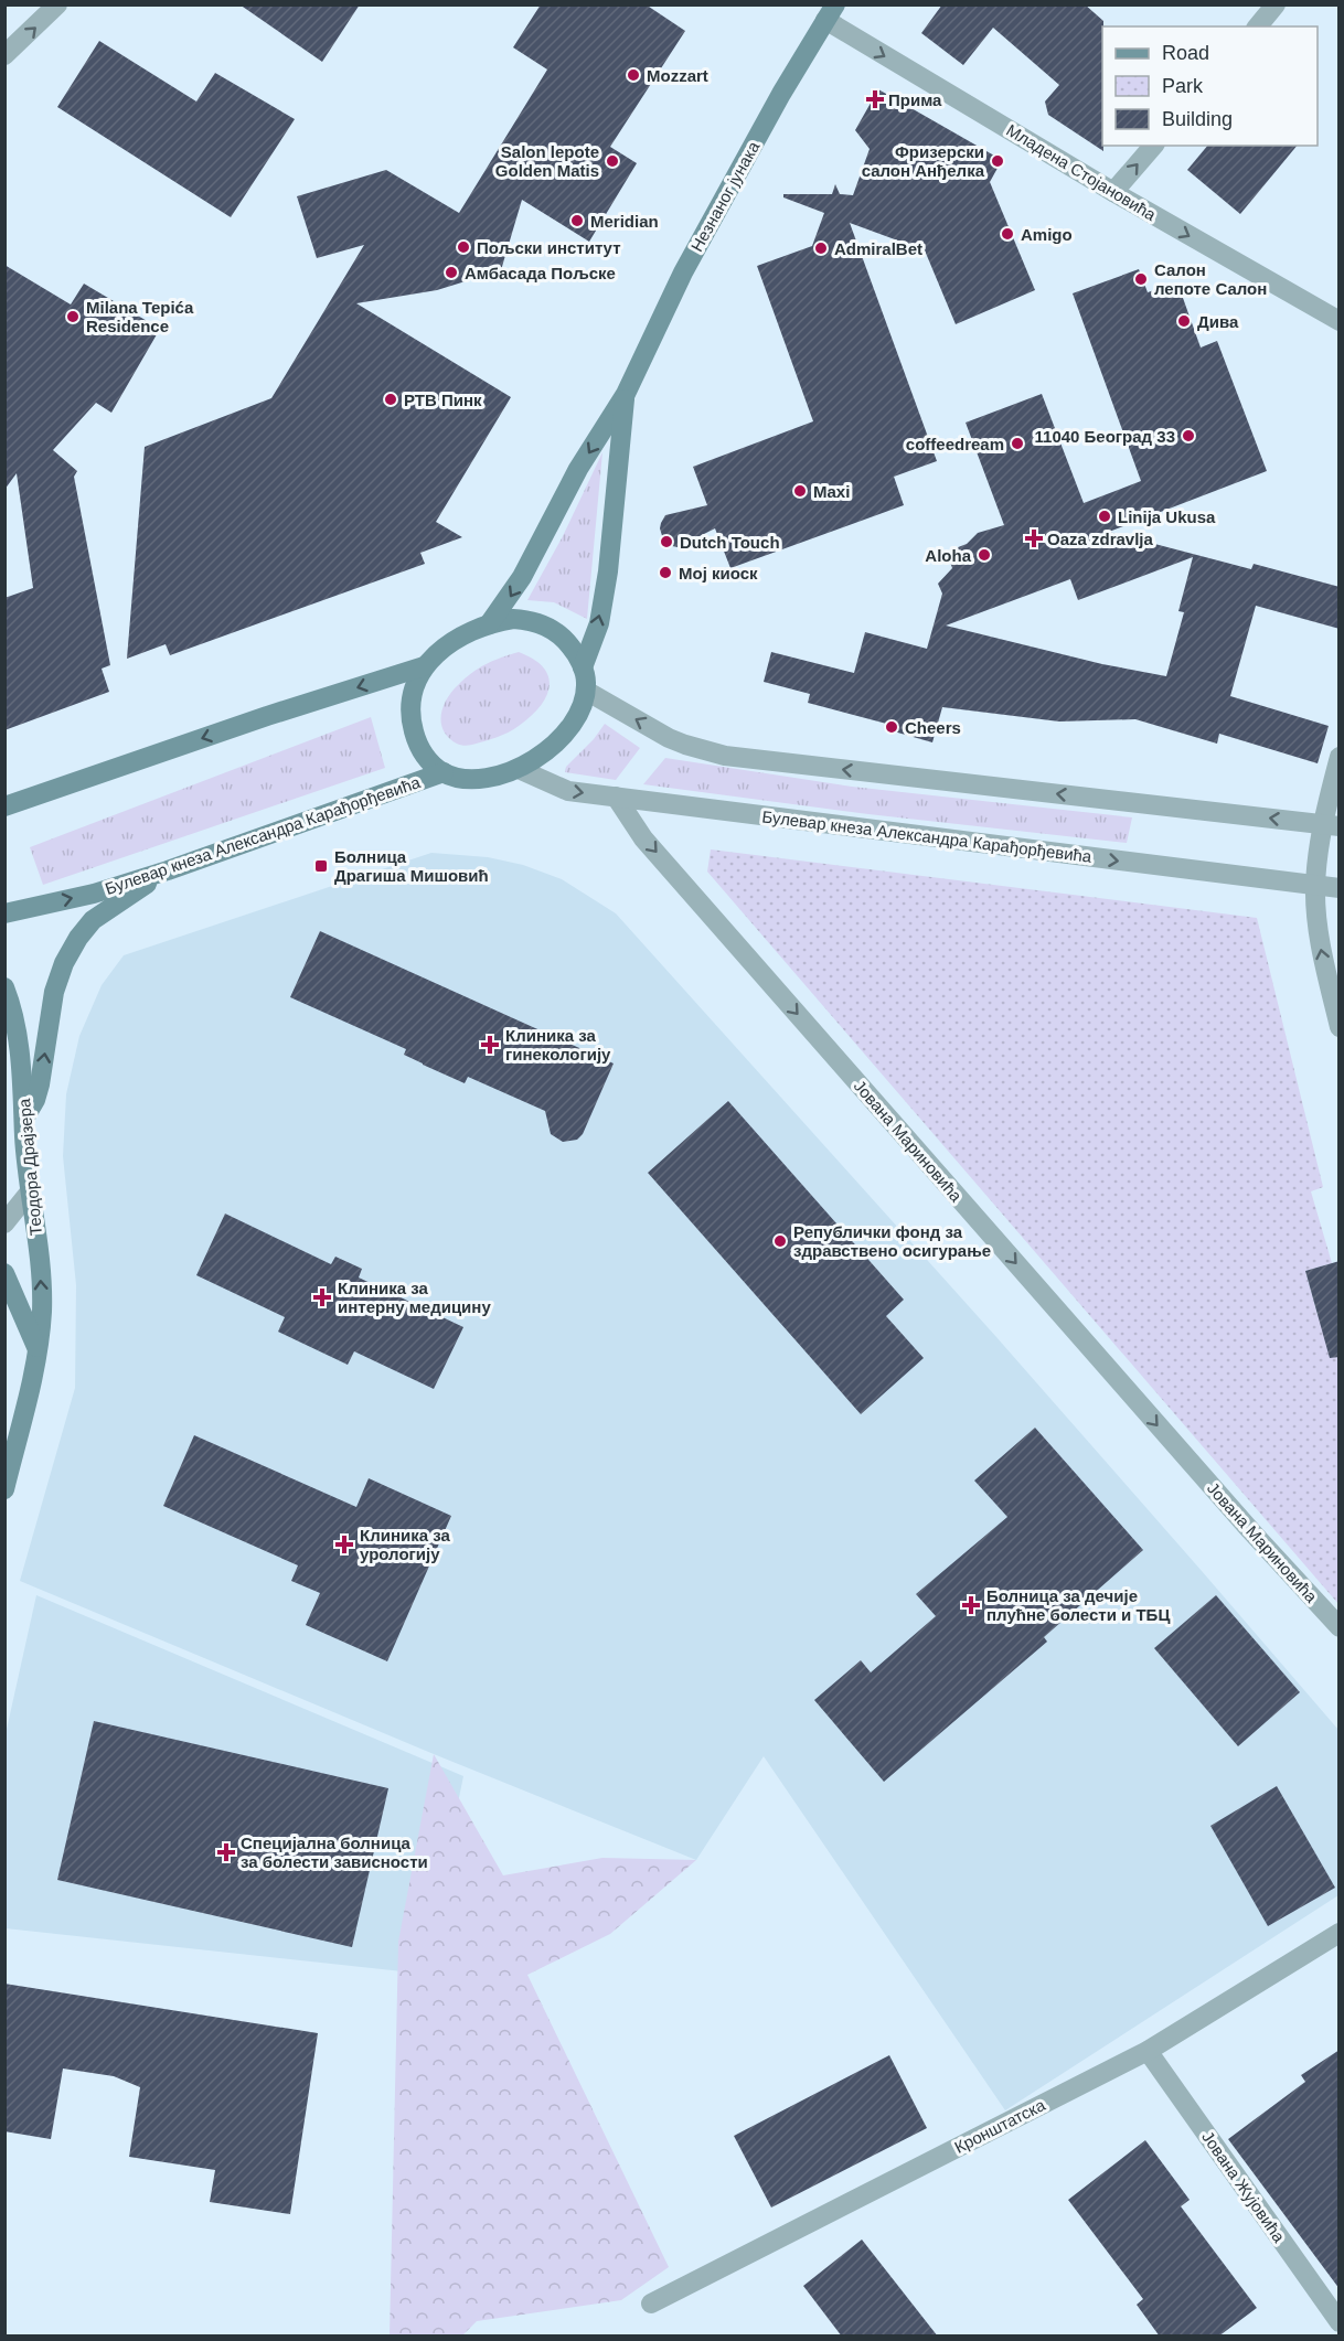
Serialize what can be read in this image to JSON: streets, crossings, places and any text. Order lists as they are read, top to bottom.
{
  "streets": {
    "main road": ["Незнаног јунака", "Булевар кнеза Александра Карађорђевића", "Теодора Драјзера"],
    "street": [
      "Младена Стојановића",
      "Јована Мариновића",
      "Кронштатска",
      "Јована Жујовића"
    ]
  },
  "crossings": [
    ["Младена Стојановића", "Незнаног јунака"],
    ["Незнаног јунака", "Булевар кнеза Александра Карађорђевића"],
    ["Булевар кнеза Александра Карађорђевића", "Јована Мариновића"],
    ["Кронштатска", "Јована Жујовића"]
  ],
  "one_way": ["Младена Стојановића", "Булевар кнеза Александра Карађорђевића", "Јована Мариновића"],
  "places": {
    "other": [
      "Mozzart",
      "Salon lepote Golden Matis",
      "Фризерски салон Анђелка",
      "Meridian",
      "Amigo",
      "Пољски институт",
      "AdmiralBet",
      "Амбасада Пољске",
      "Салон лепоте Салон",
      "Milana Tepića Residence",
      "Дива",
      "РТВ Пинк",
      "11040 Београд 33",
      "coffeedream",
      "Maxi",
      "Linija Ukusa",
      "Dutch Touch",
      "Aloha",
      "Мој киоск",
      "Cheers",
      "Републички фонд за здравствено осигурање"
    ],
    "health": [
      "Прима",
      "Oaza zdravlja",
      "Клиника за гинекологију",
      "Клиника за интерну медицину",
      "Клиника за урологију",
      "Болница за дечије плућне болести и ТБЦ",
      "Специјална болница за болести зависности"
    ],
    "transit": ["Болница Драгиша Мишовић"]
  },
  "legend": ["Road", "Park", "Building"]
}
